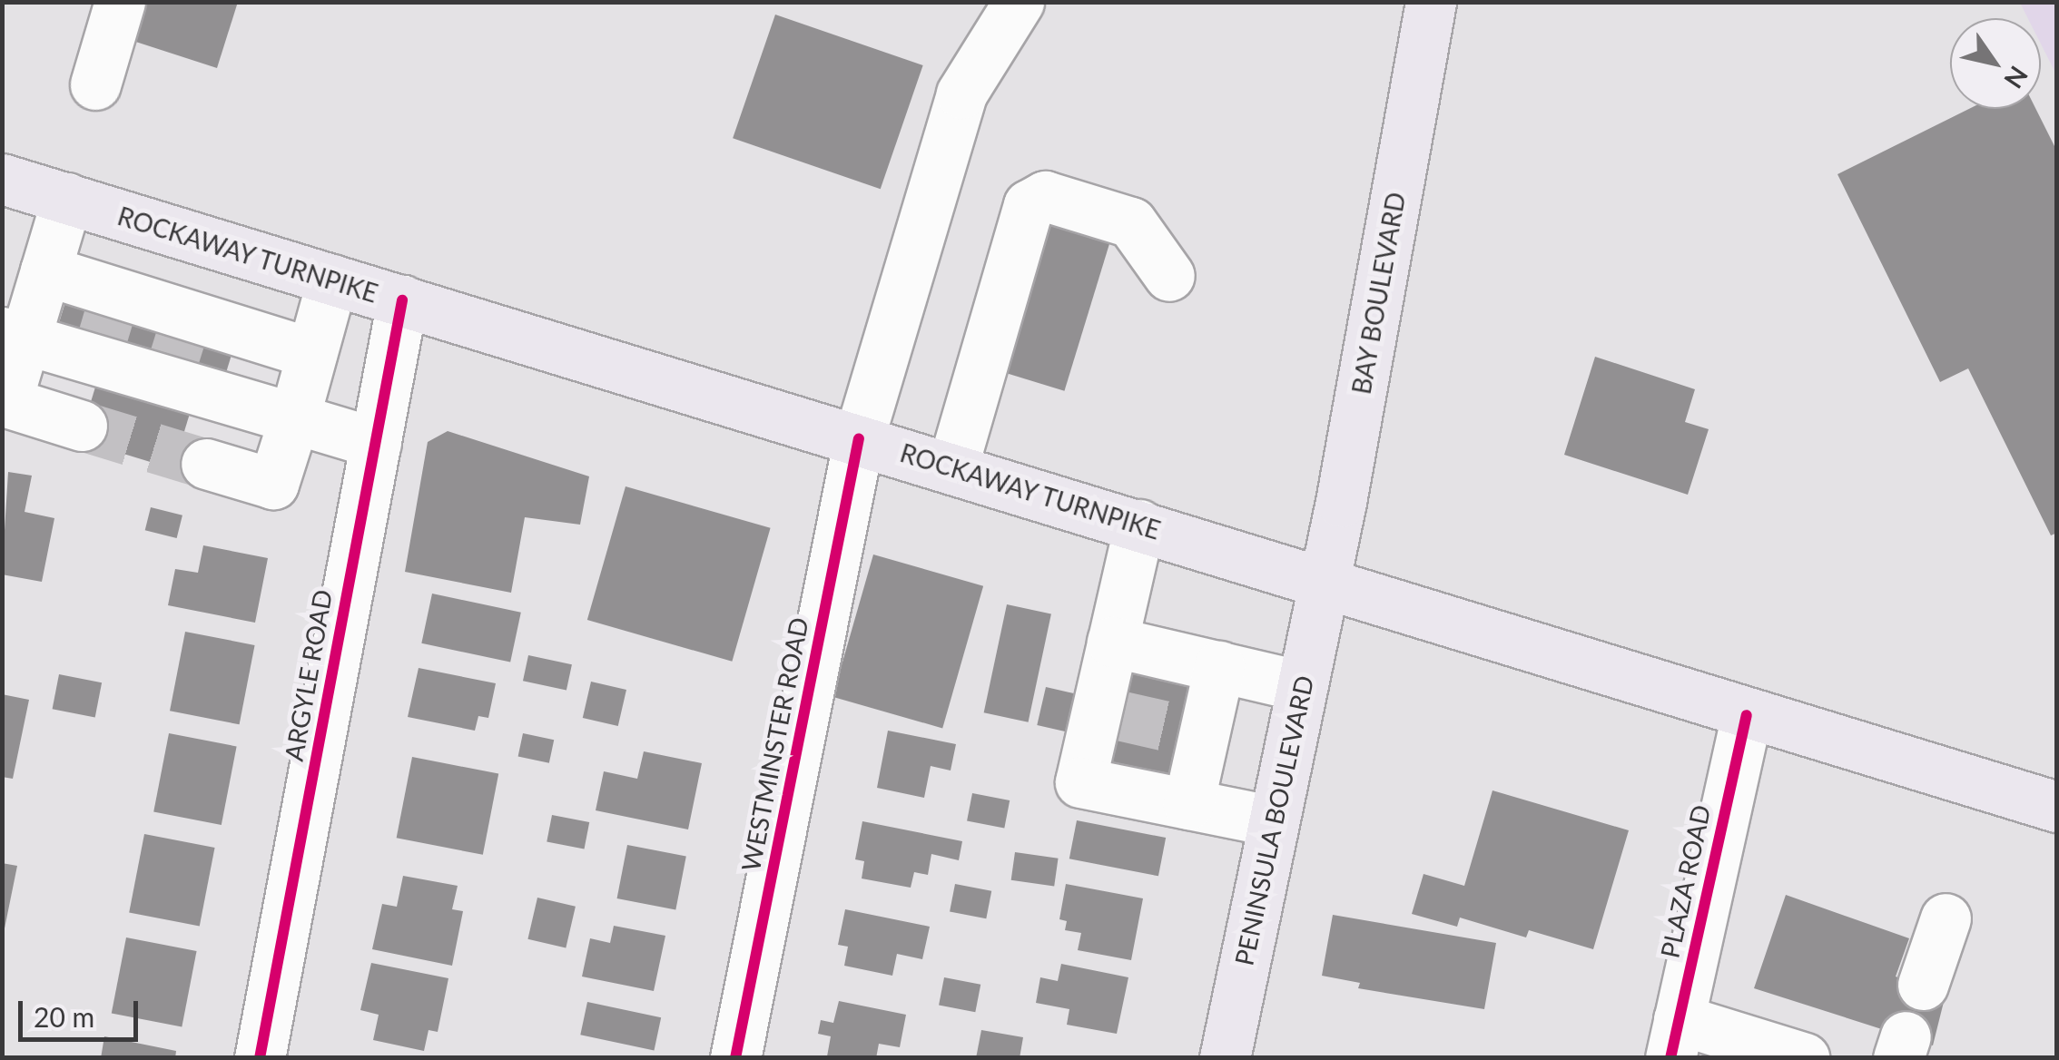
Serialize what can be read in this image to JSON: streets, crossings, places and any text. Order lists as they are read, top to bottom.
{
  "streets": {
    "main road": ["ROCKAWAY TURNPIKE", "BAY BOULEVARD", "PENINSULA BOULEVARD"],
    "street": ["ARGYLE ROAD", "WESTMINSTER ROAD", "PLAZA ROAD"]
  },
  "crossings": [
    ["ROCKAWAY TURNPIKE", "BAY BOULEVARD"],
    ["ROCKAWAY TURNPIKE", "ARGYLE ROAD"],
    ["ROCKAWAY TURNPIKE", "WESTMINSTER ROAD"],
    ["ROCKAWAY TURNPIKE", "PENINSULA BOULEVARD"],
    ["ROCKAWAY TURNPIKE", "PLAZA ROAD"],
    ["BAY BOULEVARD", "PENINSULA BOULEVARD"]
  ],
  "scale_bar": "20 m",
  "north": "bottom right"
}
